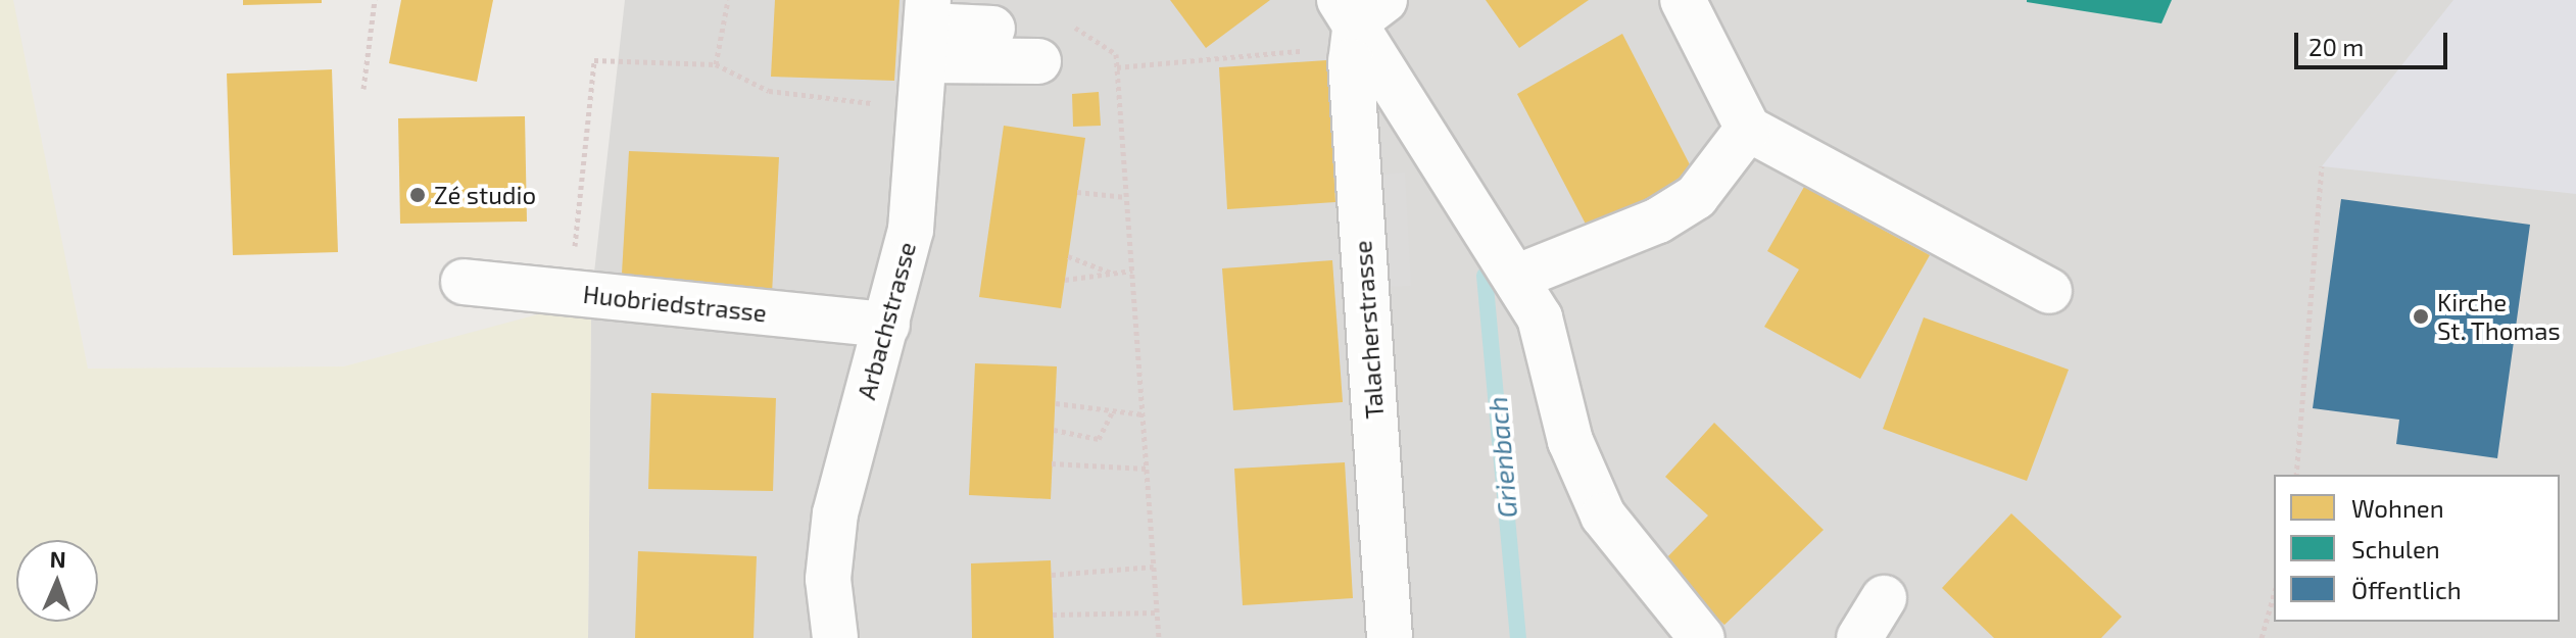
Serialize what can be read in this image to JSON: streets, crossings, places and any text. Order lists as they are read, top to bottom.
{
  "streets": {
    "street": ["Huobriedstrasse", "Arbachstrasse", "Talacherstrasse"]
  },
  "crossings": [
    ["Huobriedstrasse", "Arbachstrasse"]
  ],
  "water": ["Grienbach"],
  "places": ["Zé studio", "Kirche St. Thomas"],
  "legend": ["Wohnen", "Schulen", "Öffentlich"],
  "scale_bar": "20 m",
  "north": "top"
}
